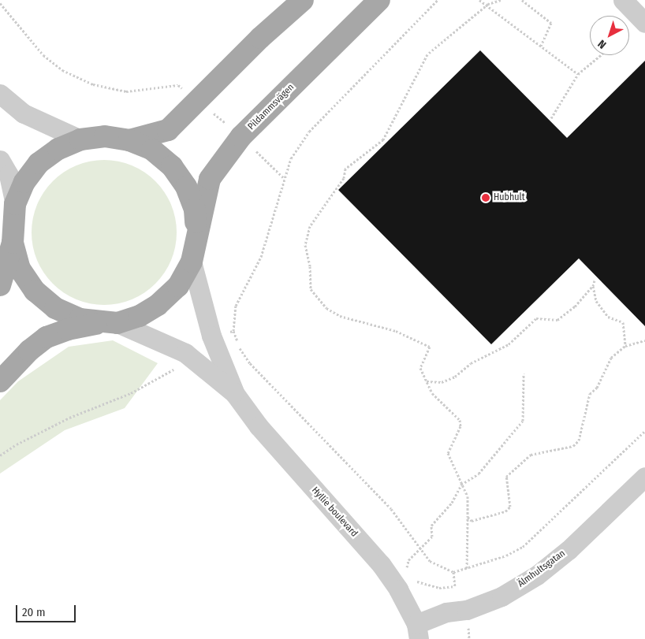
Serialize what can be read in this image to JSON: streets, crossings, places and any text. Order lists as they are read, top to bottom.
{
  "streets": {
    "main road": ["Pildammsvägen"],
    "street": ["Hyllie boulevard", "Älmhultsgatan"]
  },
  "crossings": [
    ["Pildammsvägen", "Hyllie boulevard"],
    ["Hyllie boulevard", "Älmhultsgatan"]
  ],
  "places": ["Hubhult"],
  "scale_bar": "20 m",
  "north": "bottom left"
}
